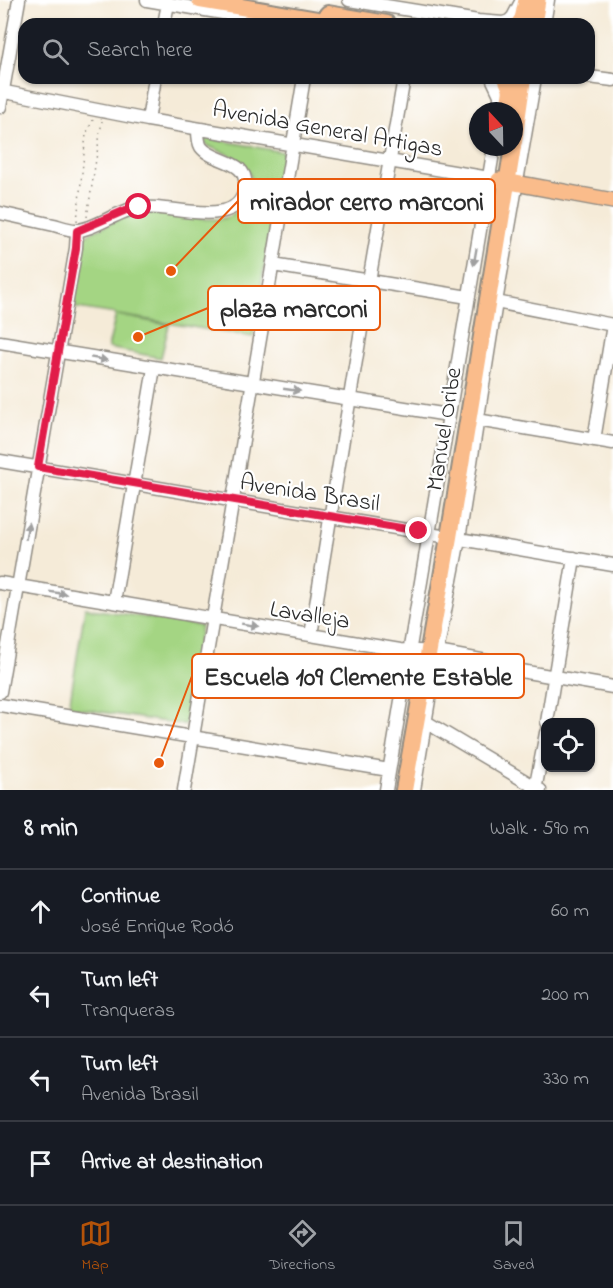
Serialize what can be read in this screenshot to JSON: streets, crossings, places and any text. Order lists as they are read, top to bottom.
{
  "streets": {
    "highway": ["Manuel Oribe"],
    "main road": ["Avenida General Artigas"],
    "street": ["Avenida Brasil", "Lavalleja"]
  },
  "crossings": [
    ["Avenida General Artigas", "Manuel Oribe"],
    ["Manuel Oribe", "Avenida Brasil"],
    ["Manuel Oribe", "Lavalleja"]
  ],
  "places": ["mirador cerro marconi", "plaza marconi", "Escuela 109 Clemente Estable"],
  "north": "top",
  "page": {
    "search": "Search here",
    "heading": ["8 min", "Walk · 590 m"],
    "list": [
      ["Continue", "José Enrique Rodó", "60 m"],
      ["Turn left", "Tranqueras", "200 m"],
      ["Turn left", "Avenida Brasil", "330 m"],
      "Arrive at destination"
    ],
    "nav": ["Map", "Directions", "Saved"]
  }
}
